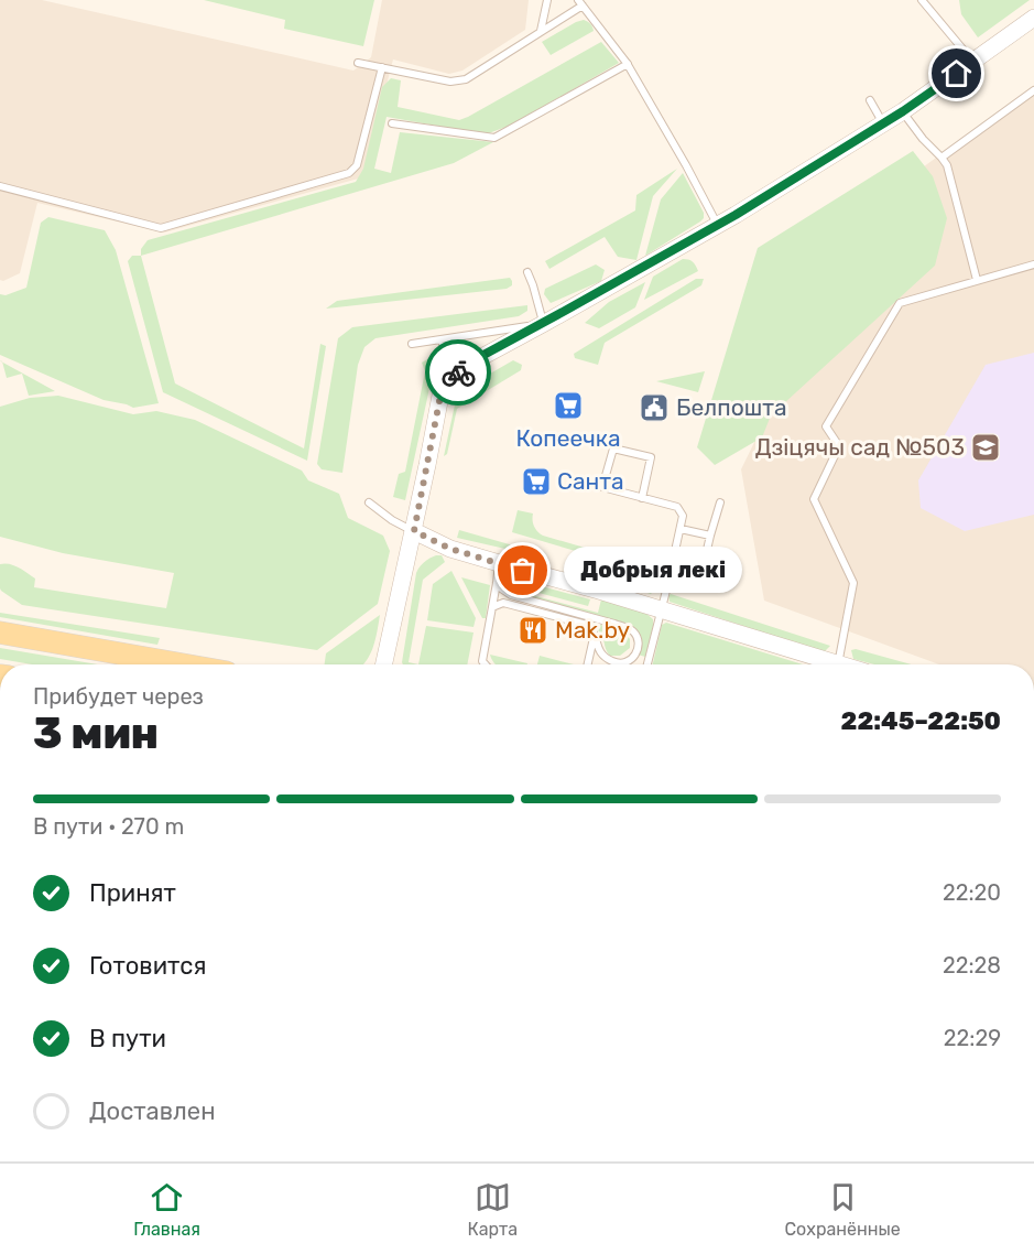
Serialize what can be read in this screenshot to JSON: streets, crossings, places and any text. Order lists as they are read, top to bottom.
{
  "places": {
    "supermarket": ["Копеечка", "Санта"],
    "public building": ["Белпошта"],
    "school or university": ["Дзіцячы сад №503"],
    "other": ["Добрыя лекі"],
    "restaurant": ["Mak.by"]
  },
  "page": {
    "bubble": "Добрыя лекі",
    "heading": ["3 мин", "Прибудет через", "22:45–22:50"],
    "bar": "В пути · 270 m",
    "list": [
      ["Принят", "22:20"],
      ["Готовится", "22:28"],
      ["В пути", "22:29"],
      "Доставлен"
    ],
    "tabs": ["Главная", "Карта", "Сохранённые"]
  }
}
